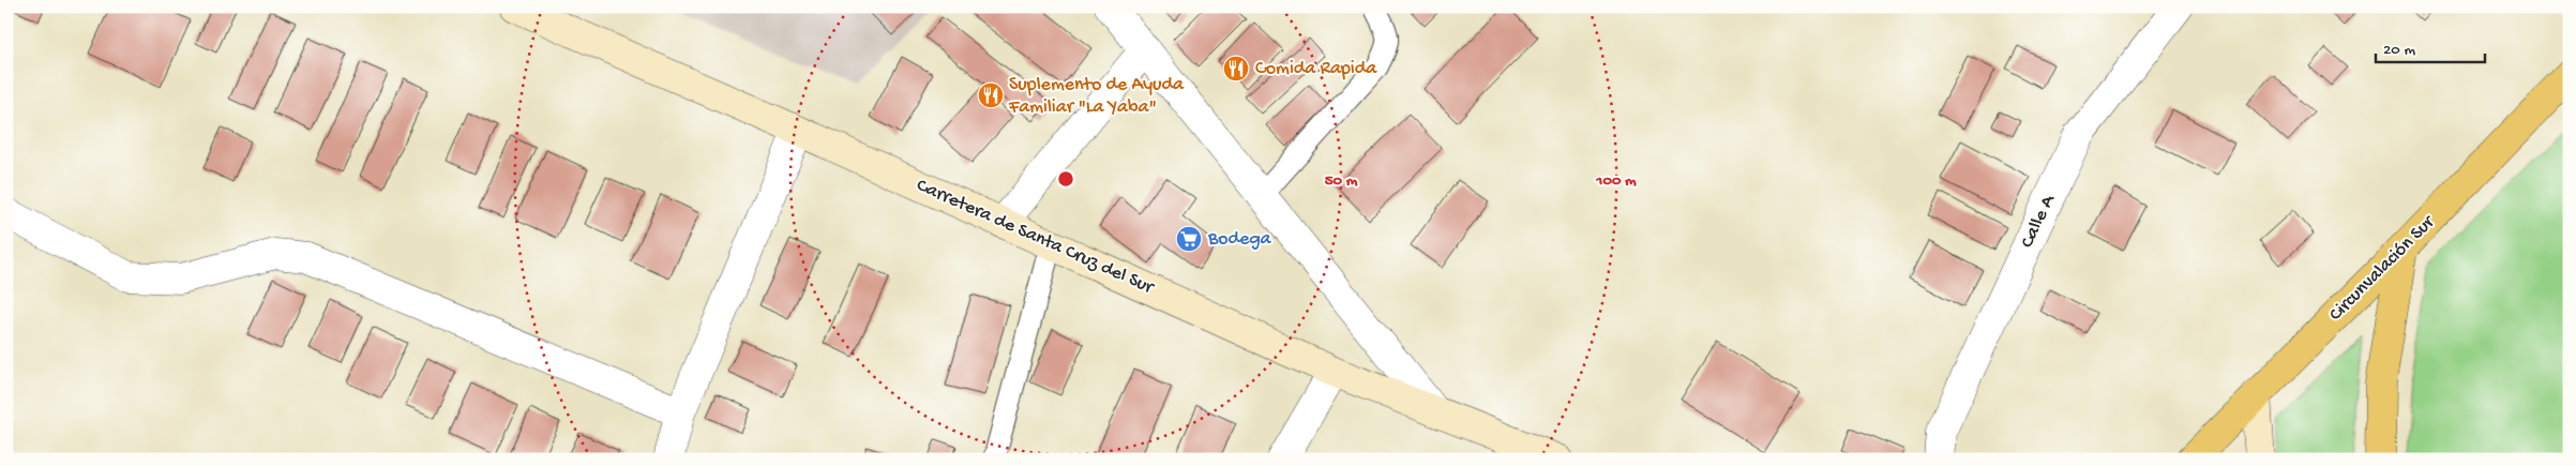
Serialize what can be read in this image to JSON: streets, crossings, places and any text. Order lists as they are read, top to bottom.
{
  "streets": {
    "main road": ["Carretera de Santa Cruz del Sur", "Circunvalación Sur"],
    "street": ["Calle A"]
  },
  "places": {
    "restaurant": ["Comida Rapida", "Suplemento de Ayuda Familiar \"La Yaba\""],
    "supermarket": ["Bodega"]
  },
  "scale_bar": "20 m",
  "rings": ["50 m", "100 m"]
}
